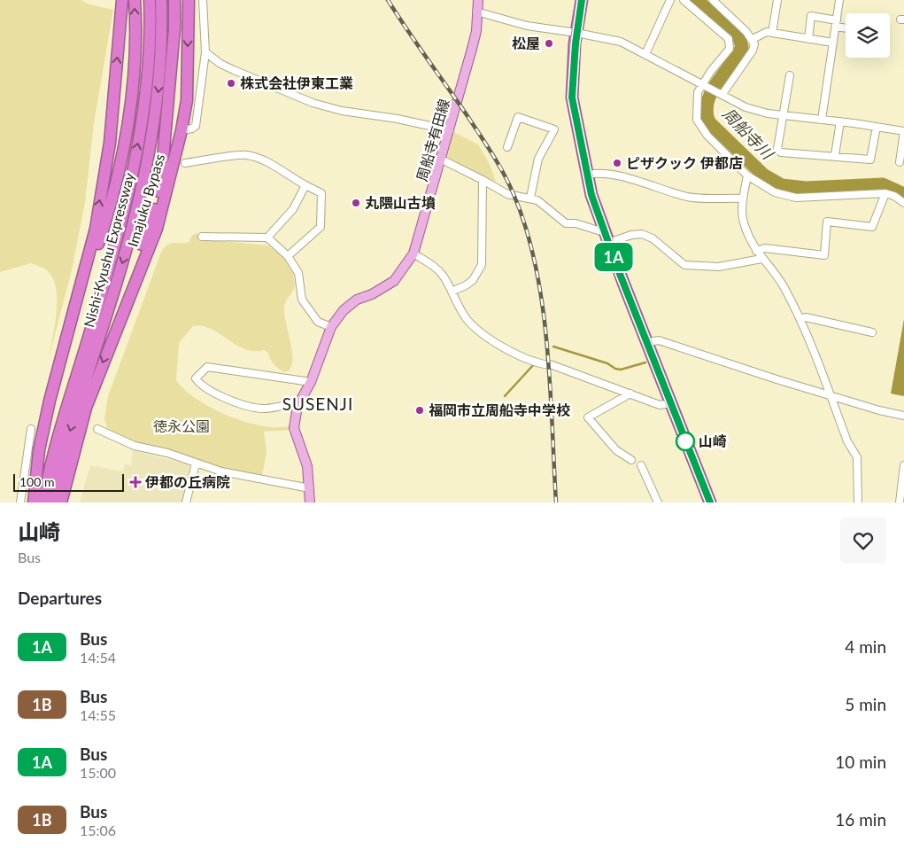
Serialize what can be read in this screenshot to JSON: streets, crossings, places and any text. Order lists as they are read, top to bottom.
{
  "streets": {
    "highway": ["Imajuku Bypass", "Nishi-Kyushu Expressway"],
    "main road": ["周船寺有田線"]
  },
  "districts": ["SUSENJI"],
  "water": ["周船寺川"],
  "parks": ["徳永公園"],
  "places": {
    "other": [
      "松屋",
      "株式会社伊東工業",
      "ピザクック 伊都店",
      "丸隈山古墳",
      "福岡市立周船寺中学校",
      "山崎"
    ],
    "health": ["伊都の丘病院"]
  },
  "lines": ["bus line 1A"],
  "scale_bar": "100 m",
  "page": {
    "on_map": "1A",
    "scale": "100 m",
    "heading": [
      ["山崎", "Bus"],
      "Departures"
    ],
    "list": [
      {
        "mark": "1A",
        "name": "Bus",
        "note": "14:54",
        "value": "4 min"
      },
      {
        "mark": "1B",
        "name": "Bus",
        "note": "14:55",
        "value": "5 min"
      },
      {
        "mark": "1A",
        "name": "Bus",
        "note": "15:00",
        "value": "10 min"
      },
      {
        "mark": "1B",
        "name": "Bus",
        "note": "15:06",
        "value": "16 min"
      }
    ]
  }
}
